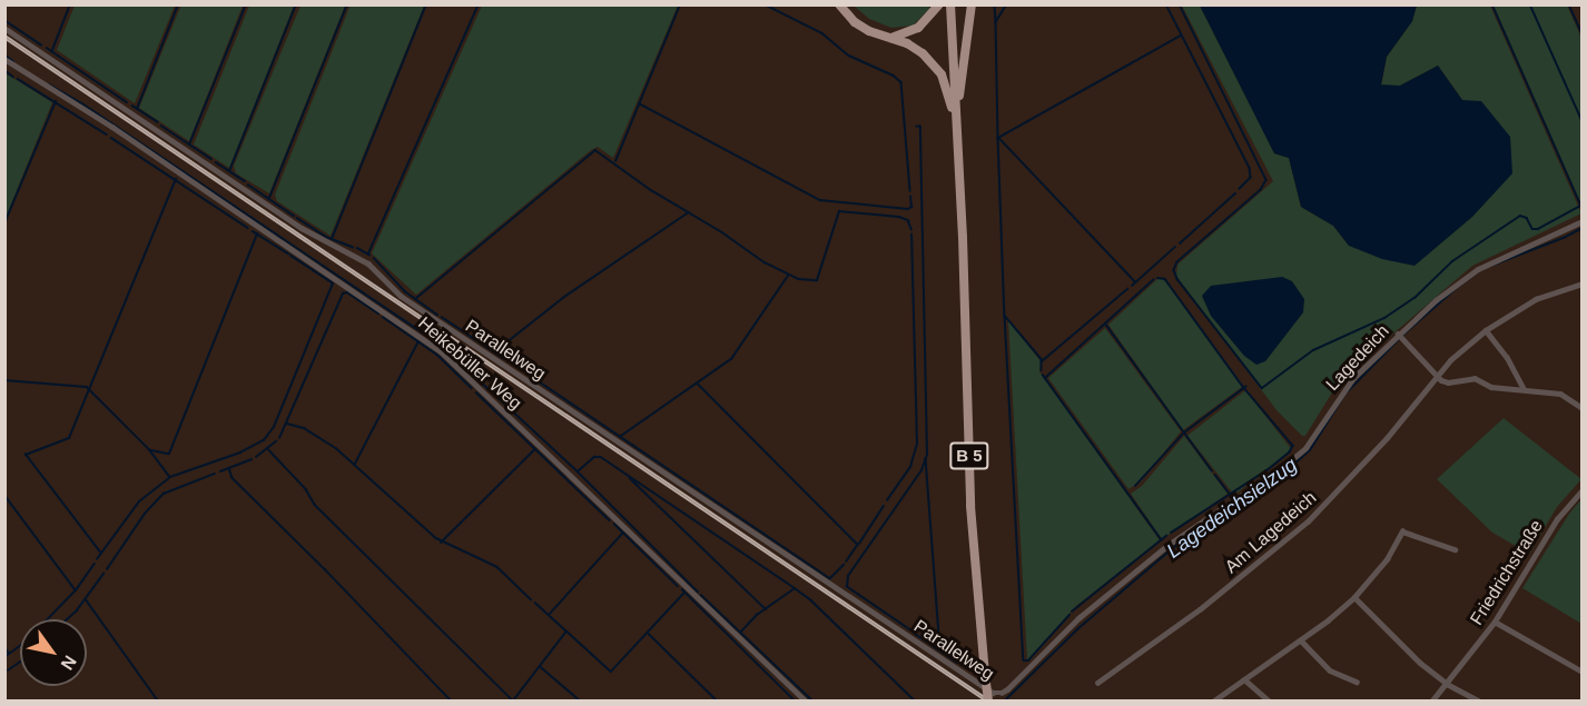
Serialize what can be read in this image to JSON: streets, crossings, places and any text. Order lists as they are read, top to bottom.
{
  "streets": {
    "highway": ["B 5"],
    "street": [
      "Parallelweg",
      "Lagedeich",
      "Heikebüller Weg",
      "Am Lagedeich",
      "Friedrichstraße"
    ]
  },
  "crossings": [
    ["Parallelweg", "Lagedeich"],
    ["Parallelweg", "B 5"],
    ["Lagedeich", "B 5"]
  ],
  "water": ["Lagedeichsielzug"],
  "north": "bottom right"
}
